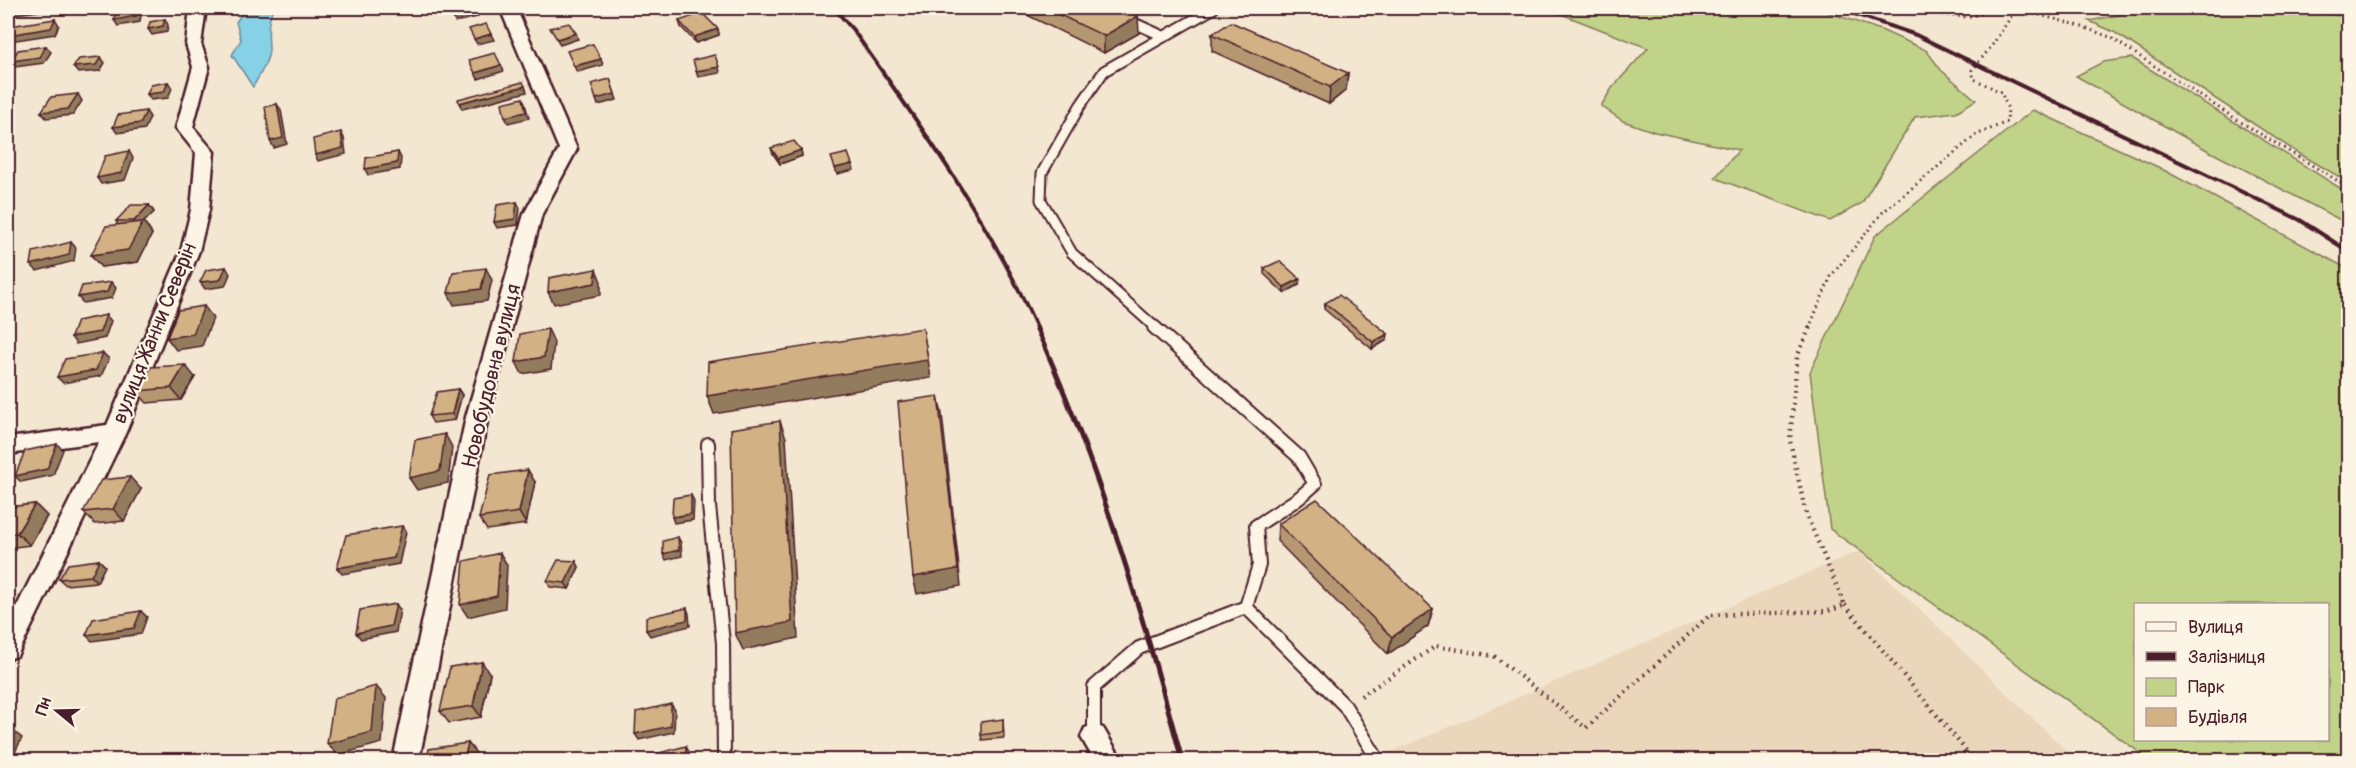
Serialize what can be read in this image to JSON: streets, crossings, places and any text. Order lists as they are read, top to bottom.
{
  "streets": {
    "street": ["вулиця Жанни Северін", "Новобудовна вулиця"]
  },
  "legend": [
    "Вулиця",
    "Залізниця",
    "Парк",
    "Будівля"
  ],
  "north": "left"
}
